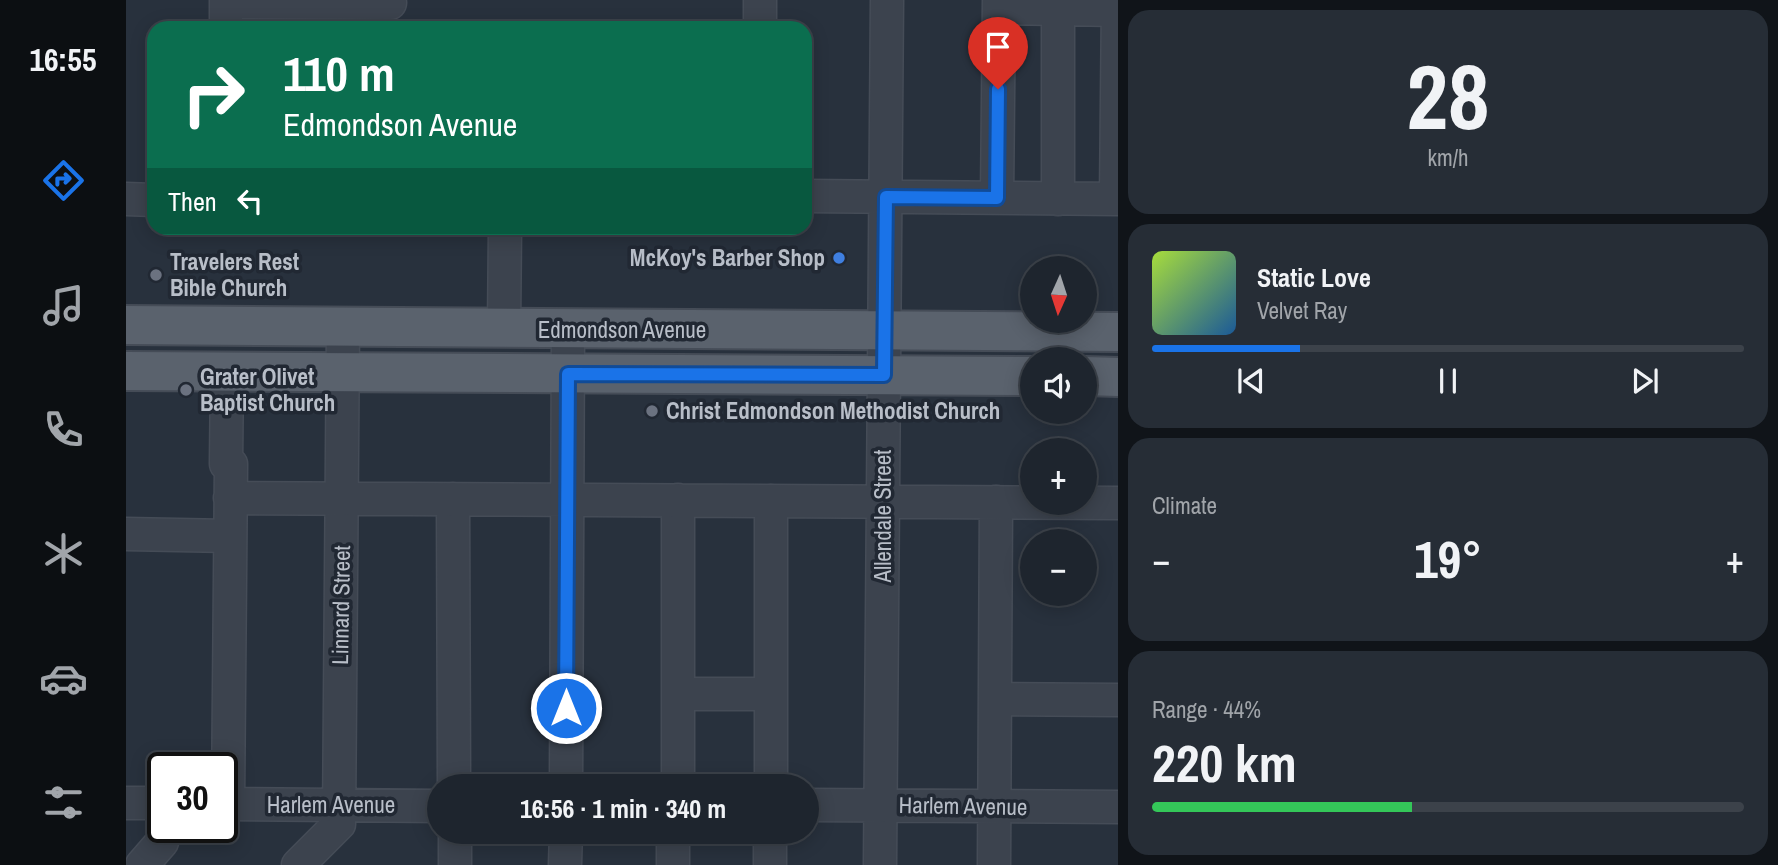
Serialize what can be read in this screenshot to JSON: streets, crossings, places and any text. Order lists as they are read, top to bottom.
{
  "streets": {
    "main road": ["Edmondson Avenue"],
    "street": ["Allendale Street", "Linnard Street", "Harlem Avenue"]
  },
  "crossings": [
    ["Edmondson Avenue", "Allendale Street"],
    ["Edmondson Avenue", "Linnard Street"],
    ["Allendale Street", "Harlem Avenue"],
    ["Linnard Street", "Harlem Avenue"]
  ],
  "places": [
    "McKoy's Barber Shop",
    "Travelers Rest Bible Church",
    "Grater Olivet Baptist Church",
    "Christ Edmondson Methodist Church"
  ],
  "north": "bottom",
  "page": {
    "tabs": "16:55",
    "tile": [
      ["28", "km/h"],
      "Climate",
      ["Range · 44%", "220 km"]
    ],
    "turn": ["110 m", "Edmondson Avenue"],
    "then": "Then",
    "song": ["Static Love", "Velvet Ray"],
    "map_buttons": ["+", "−"],
    "heat": ["−", "19°", "+"],
    "limit": "30",
    "trip": "16:56 · 1 min · 340 m"
  }
}
